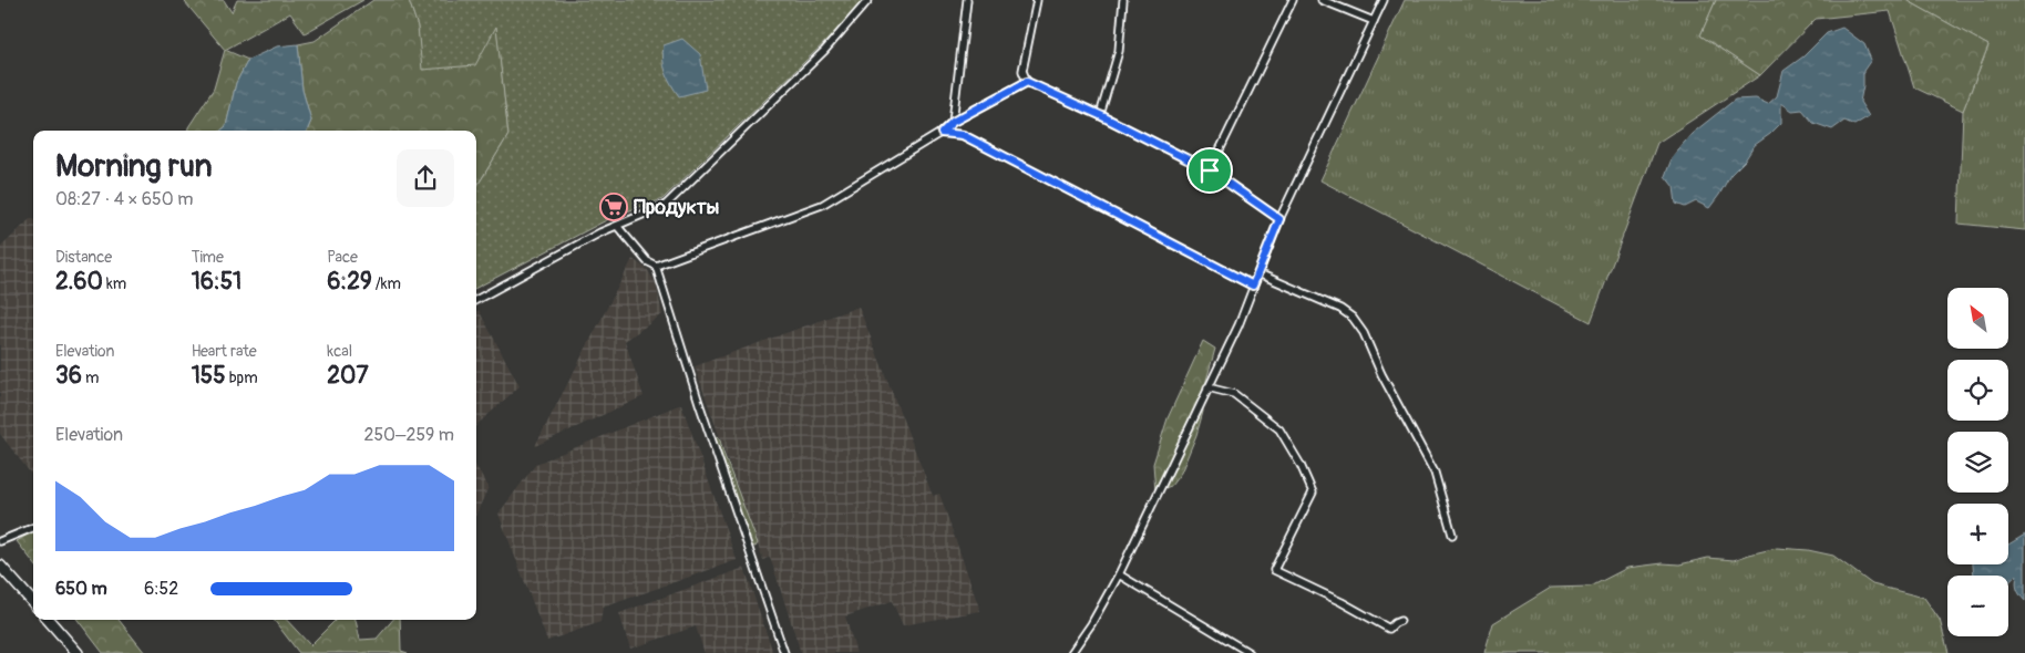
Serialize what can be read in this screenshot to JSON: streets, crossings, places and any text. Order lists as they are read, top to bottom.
{
  "places": {
    "supermarket": ["Продукты"]
  },
  "north": "top left",
  "page": {
    "heading": ["Morning run", "08:27 · 4 × 650 m"],
    "stats": [
      ["Distance", "2.60 km"],
      ["Time", "16:51"],
      ["Pace", "6:29 /km"],
      ["Elevation", "36 m"],
      ["Heart rate", "155 bpm"],
      ["kcal", "207"]
    ],
    "map_buttons": ["+", "−"],
    "chart": ["Elevation", "250–259 m"],
    "list": [
      {
        "name": "650 m",
        "note": "6:52"
      }
    ]
  }
}
